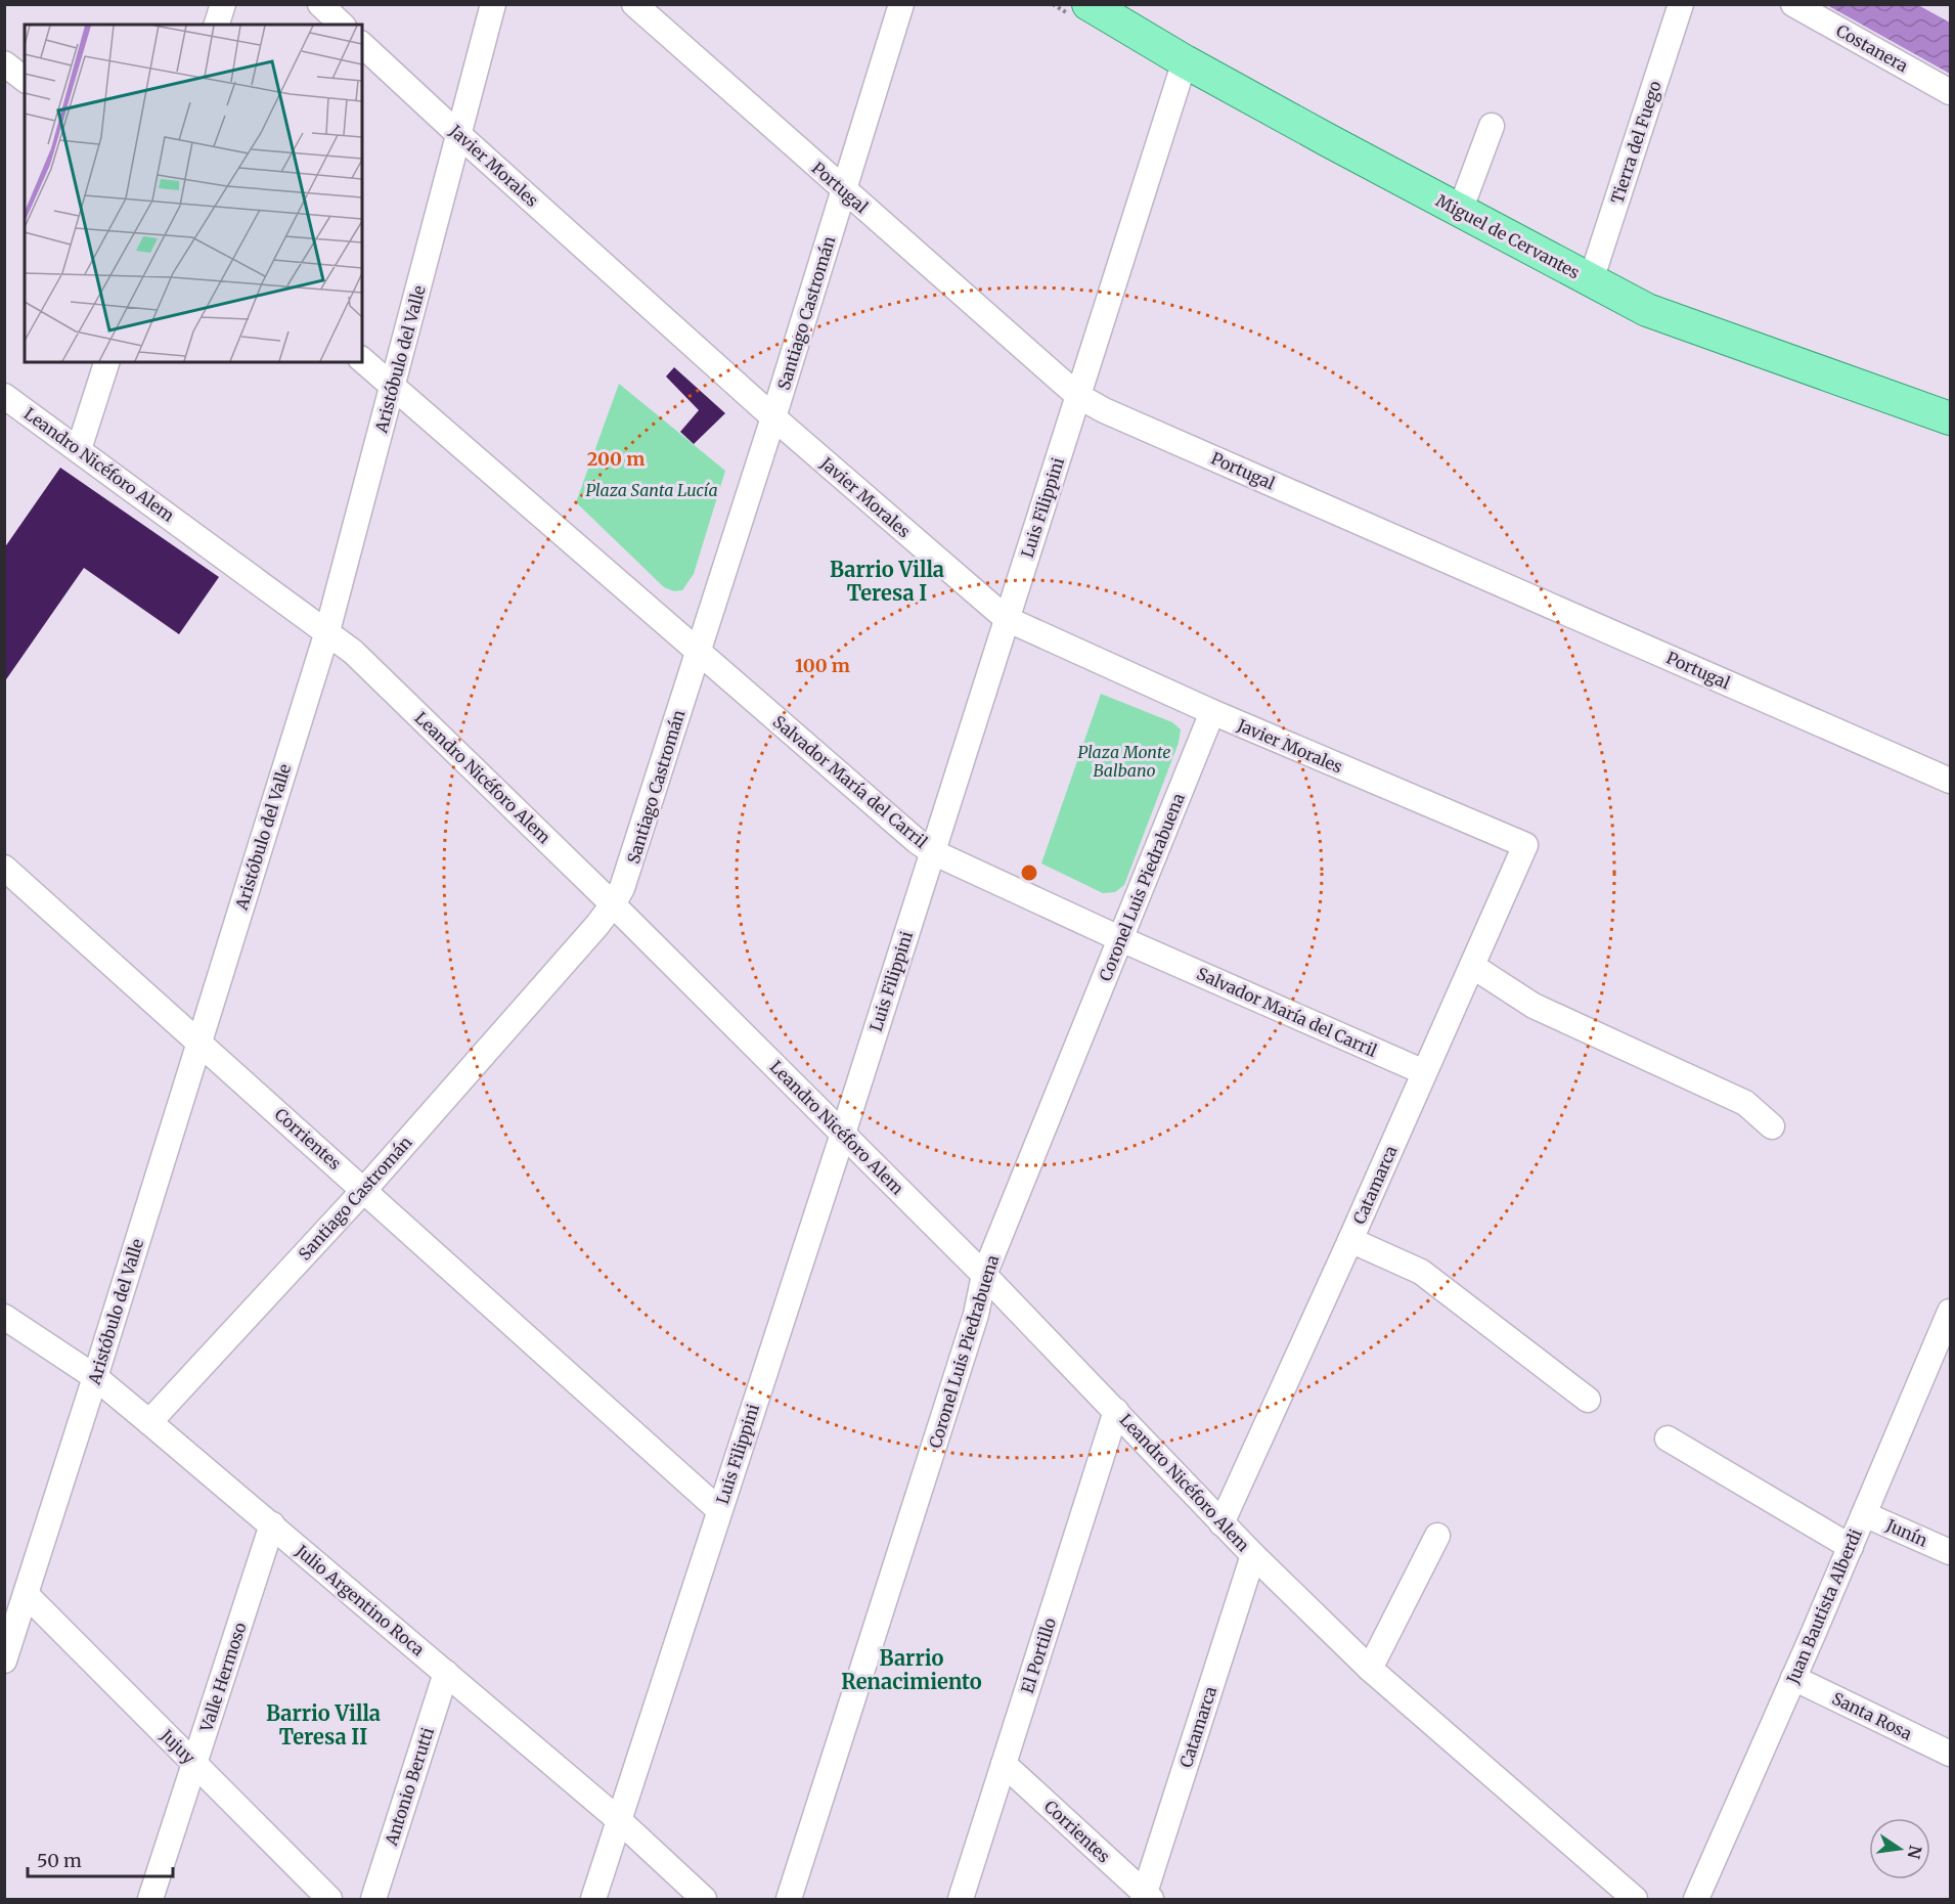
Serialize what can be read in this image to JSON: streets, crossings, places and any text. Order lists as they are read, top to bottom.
{
  "streets": {
    "main road": ["Miguel de Cervantes"],
    "street": [
      "Costanera",
      "Tierra del Fuego",
      "Javier Morales",
      "Portugal",
      "Santiago Castromán",
      "Aristóbulo del Valle",
      "Leandro Nicéforo Alem",
      "Luis Filippini",
      "Salvador María del Carril",
      "Coronel Luis Piedrabuena",
      "Corrientes",
      "Catamarca",
      "Junín",
      "Julio Argentino Roca",
      "Juan Bautista Alberdi",
      "El Portillo",
      "Valle Hermoso",
      "Santa Rosa",
      "Jujuy",
      "Antonio Berutti"
    ]
  },
  "crossings": [
    ["Tierra del Fuego", "Miguel de Cervantes"],
    ["Javier Morales", "Santiago Castromán"],
    ["Javier Morales", "Aristóbulo del Valle"],
    ["Javier Morales", "Luis Filippini"],
    ["Javier Morales", "Coronel Luis Piedrabuena"],
    ["Javier Morales", "Catamarca"],
    ["Portugal", "Santiago Castromán"],
    ["Portugal", "Luis Filippini"],
    ["Miguel de Cervantes", "Luis Filippini"],
    ["Santiago Castromán", "Leandro Nicéforo Alem"],
    ["Santiago Castromán", "Salvador María del Carril"],
    ["Santiago Castromán", "Corrientes"],
    ["Santiago Castromán", "Julio Argentino Roca"],
    ["Aristóbulo del Valle", "Leandro Nicéforo Alem"],
    ["Aristóbulo del Valle", "Salvador María del Carril"],
    ["Aristóbulo del Valle", "Corrientes"],
    ["Aristóbulo del Valle", "Julio Argentino Roca"],
    ["Aristóbulo del Valle", "Jujuy"],
    ["Leandro Nicéforo Alem", "Luis Filippini"],
    ["Leandro Nicéforo Alem", "Coronel Luis Piedrabuena"],
    ["Leandro Nicéforo Alem", "Catamarca"],
    ["Leandro Nicéforo Alem", "El Portillo"],
    ["Luis Filippini", "Salvador María del Carril"],
    ["Luis Filippini", "Corrientes"],
    ["Luis Filippini", "Julio Argentino Roca"],
    ["Salvador María del Carril", "Coronel Luis Piedrabuena"],
    ["Salvador María del Carril", "Catamarca"],
    ["Corrientes", "Catamarca"],
    ["Corrientes", "El Portillo"],
    ["Junín", "Juan Bautista Alberdi"],
    ["Julio Argentino Roca", "Valle Hermoso"],
    ["Julio Argentino Roca", "Antonio Berutti"],
    ["Juan Bautista Alberdi", "Santa Rosa"],
    ["Valle Hermoso", "Jujuy"]
  ],
  "districts": ["Barrio Villa Teresa I", "Barrio Renacimiento", "Barrio Villa Teresa II"],
  "parks": ["Plaza Santa Lucía", "Plaza Monte Balbano"],
  "scale_bar": "50 m",
  "north": "right",
  "rings": ["200 m", "100 m"]
}
